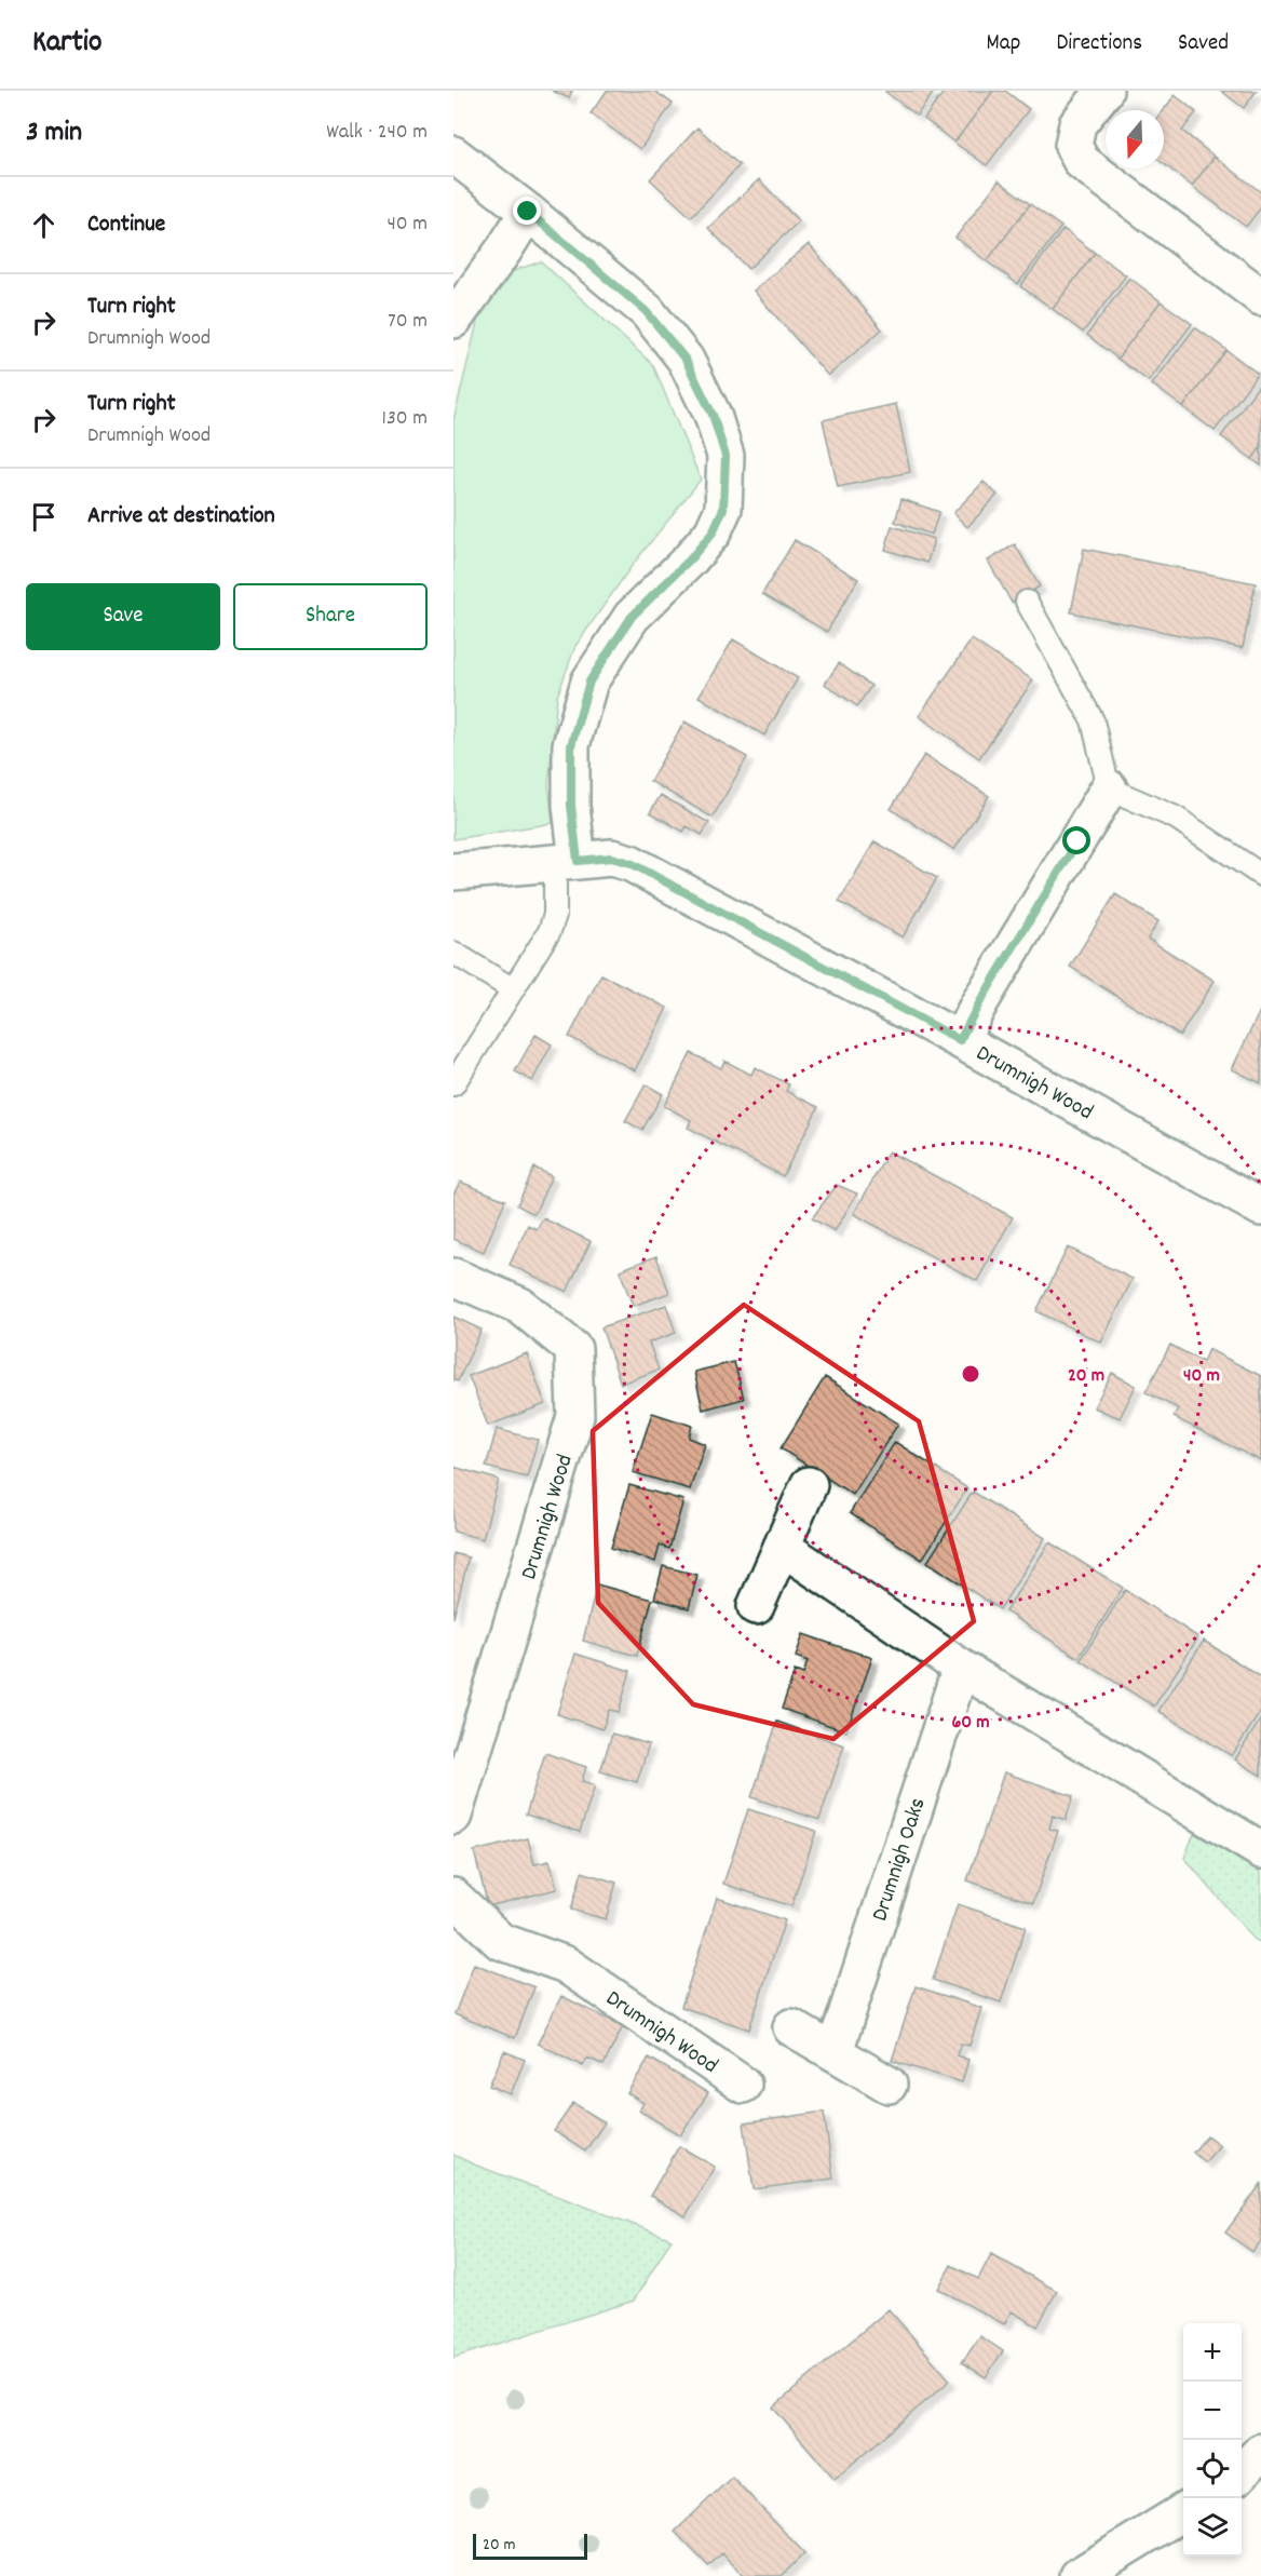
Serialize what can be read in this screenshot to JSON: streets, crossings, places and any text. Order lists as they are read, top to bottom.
{
  "streets": {
    "street": ["Drumnigh Wood", "Drumnigh Oaks"]
  },
  "scale_bar": "20 m",
  "north": "bottom",
  "page": {
    "header": "Kartio",
    "nav": ["Map", "Directions", "Saved"],
    "heading": ["3 min", "Walk · 240 m"],
    "list": [
      ["Continue", "40 m"],
      ["Turn right", "Drumnigh Wood", "70 m"],
      ["Turn right", "Drumnigh Wood", "130 m"],
      "Arrive at destination"
    ],
    "buttons": ["Save", "Share"],
    "map_buttons": ["+", "−"],
    "scale": "20 m"
  },
  "rings": ["20 m", "40 m", "60 m"]
}
